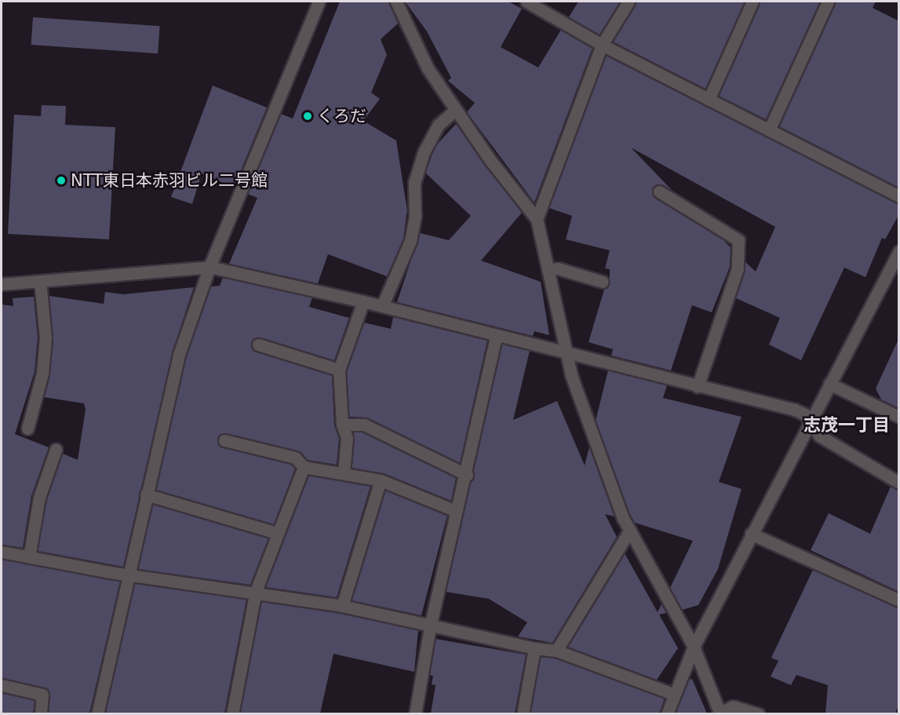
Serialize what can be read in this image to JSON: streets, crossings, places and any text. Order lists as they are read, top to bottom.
{
  "districts": ["志茂一丁目"],
  "places": ["くろだ", "NTT東日本赤羽ビル二号館"]
}
